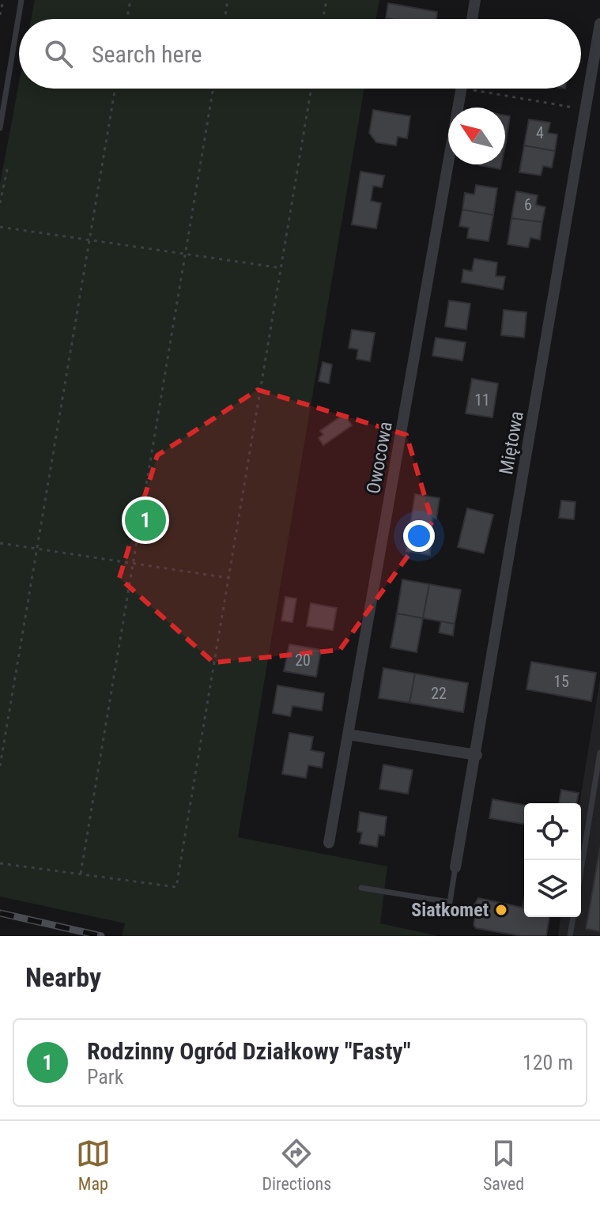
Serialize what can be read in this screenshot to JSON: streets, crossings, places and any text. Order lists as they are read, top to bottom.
{
  "streets": {
    "street": ["Miętowa", "Owocowa"]
  },
  "places": ["Siatkomet"],
  "house_numbers": [
    "4",
    "6",
    "11",
    "20",
    "15",
    "22"
  ],
  "north": "top left",
  "page": {
    "search": "Search here",
    "pins": "1",
    "heading": "Nearby",
    "list": [
      {
        "mark": "1",
        "name": "Rodzinny Ogród Działkowy \"Fasty\"",
        "note": "Park",
        "value": "120 m"
      }
    ],
    "nav": ["Map", "Directions", "Saved"]
  }
}
